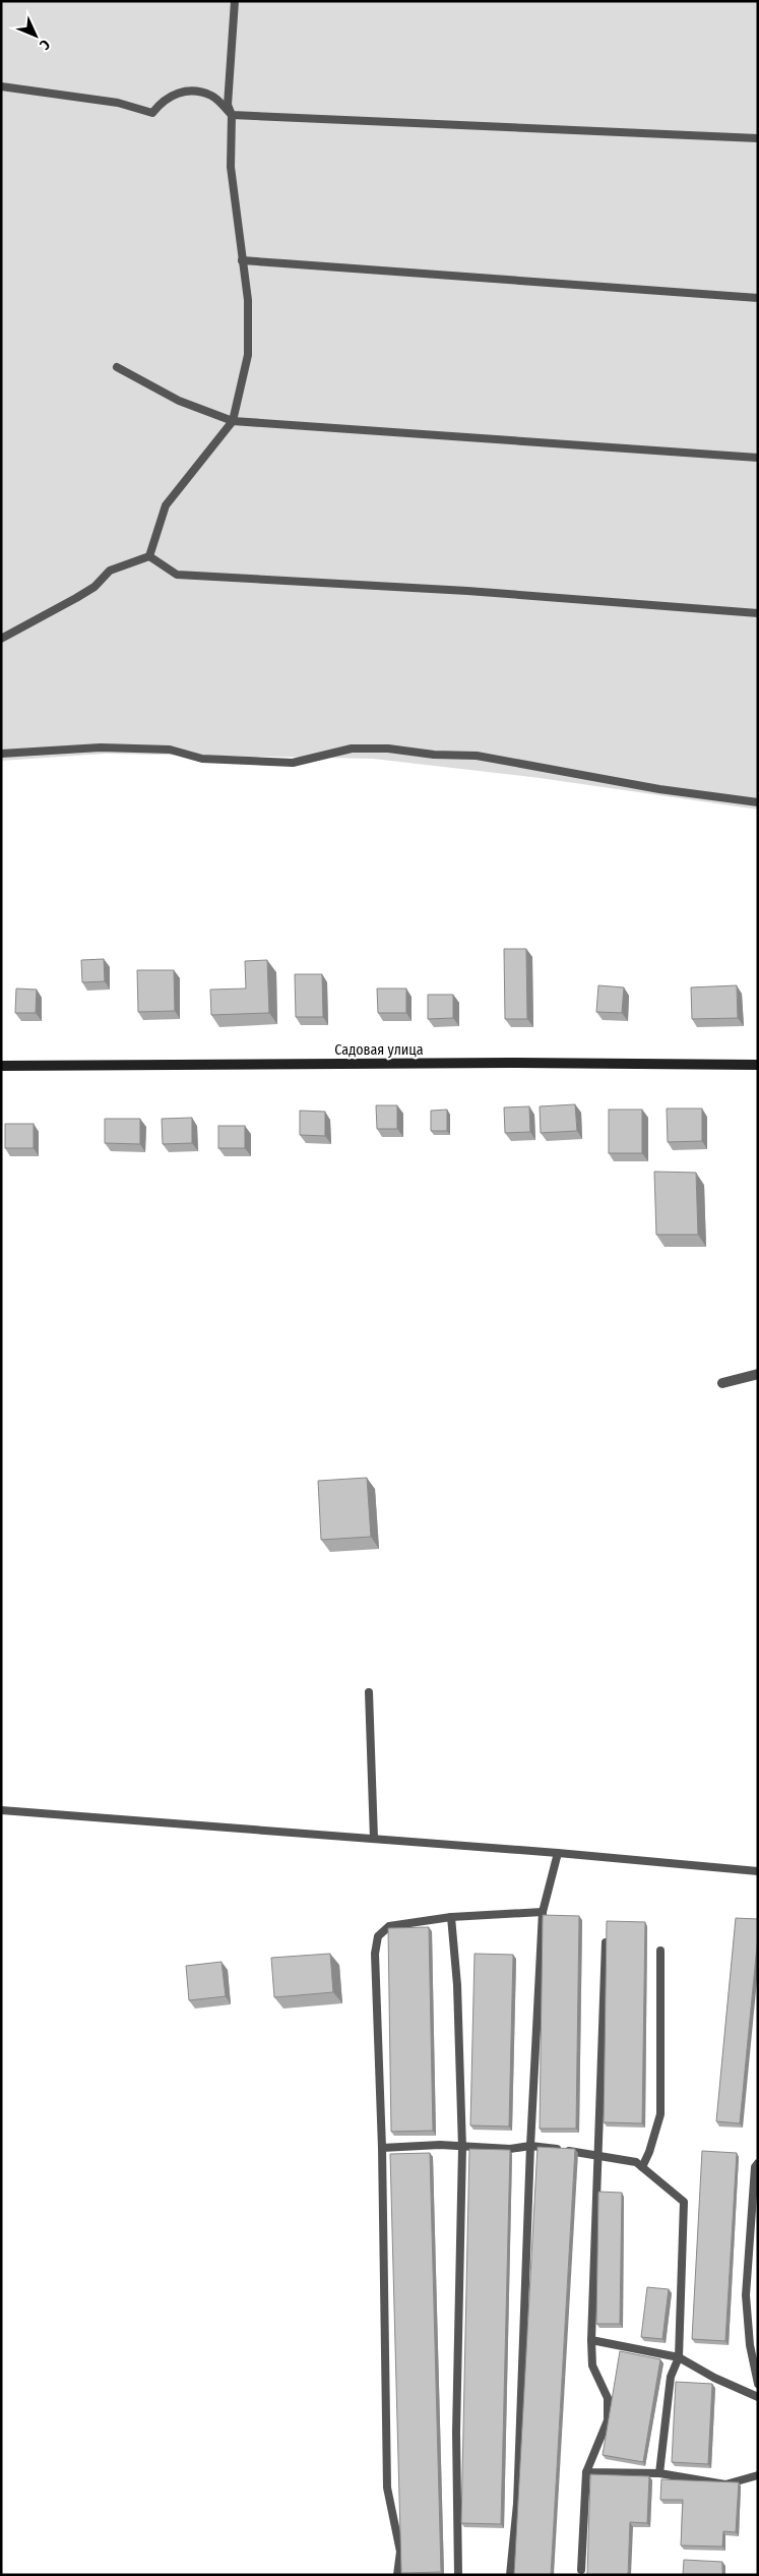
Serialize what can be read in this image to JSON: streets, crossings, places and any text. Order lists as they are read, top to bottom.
{
  "streets": {
    "main road": ["Садовая улица"]
  },
  "north": "bottom right"
}
